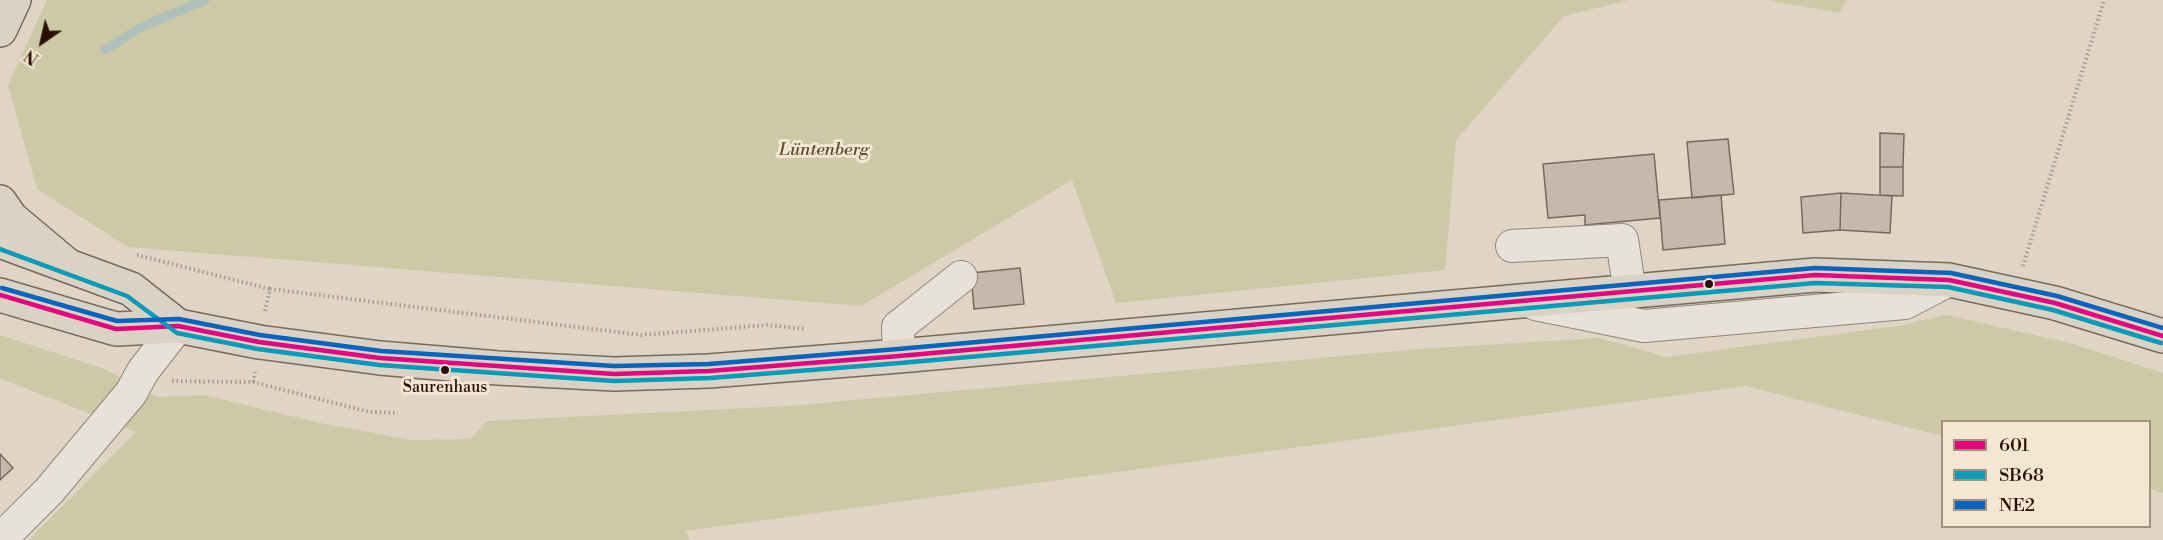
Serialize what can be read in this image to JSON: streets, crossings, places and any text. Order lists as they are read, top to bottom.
{
  "parks": ["Lüntenberg"],
  "places": ["Saurenhaus"],
  "lines": ["transit line SB68", "transit line NE2", "transit line 601"],
  "legend": ["601", "SB68", "NE2"],
  "north": "bottom left"
}
